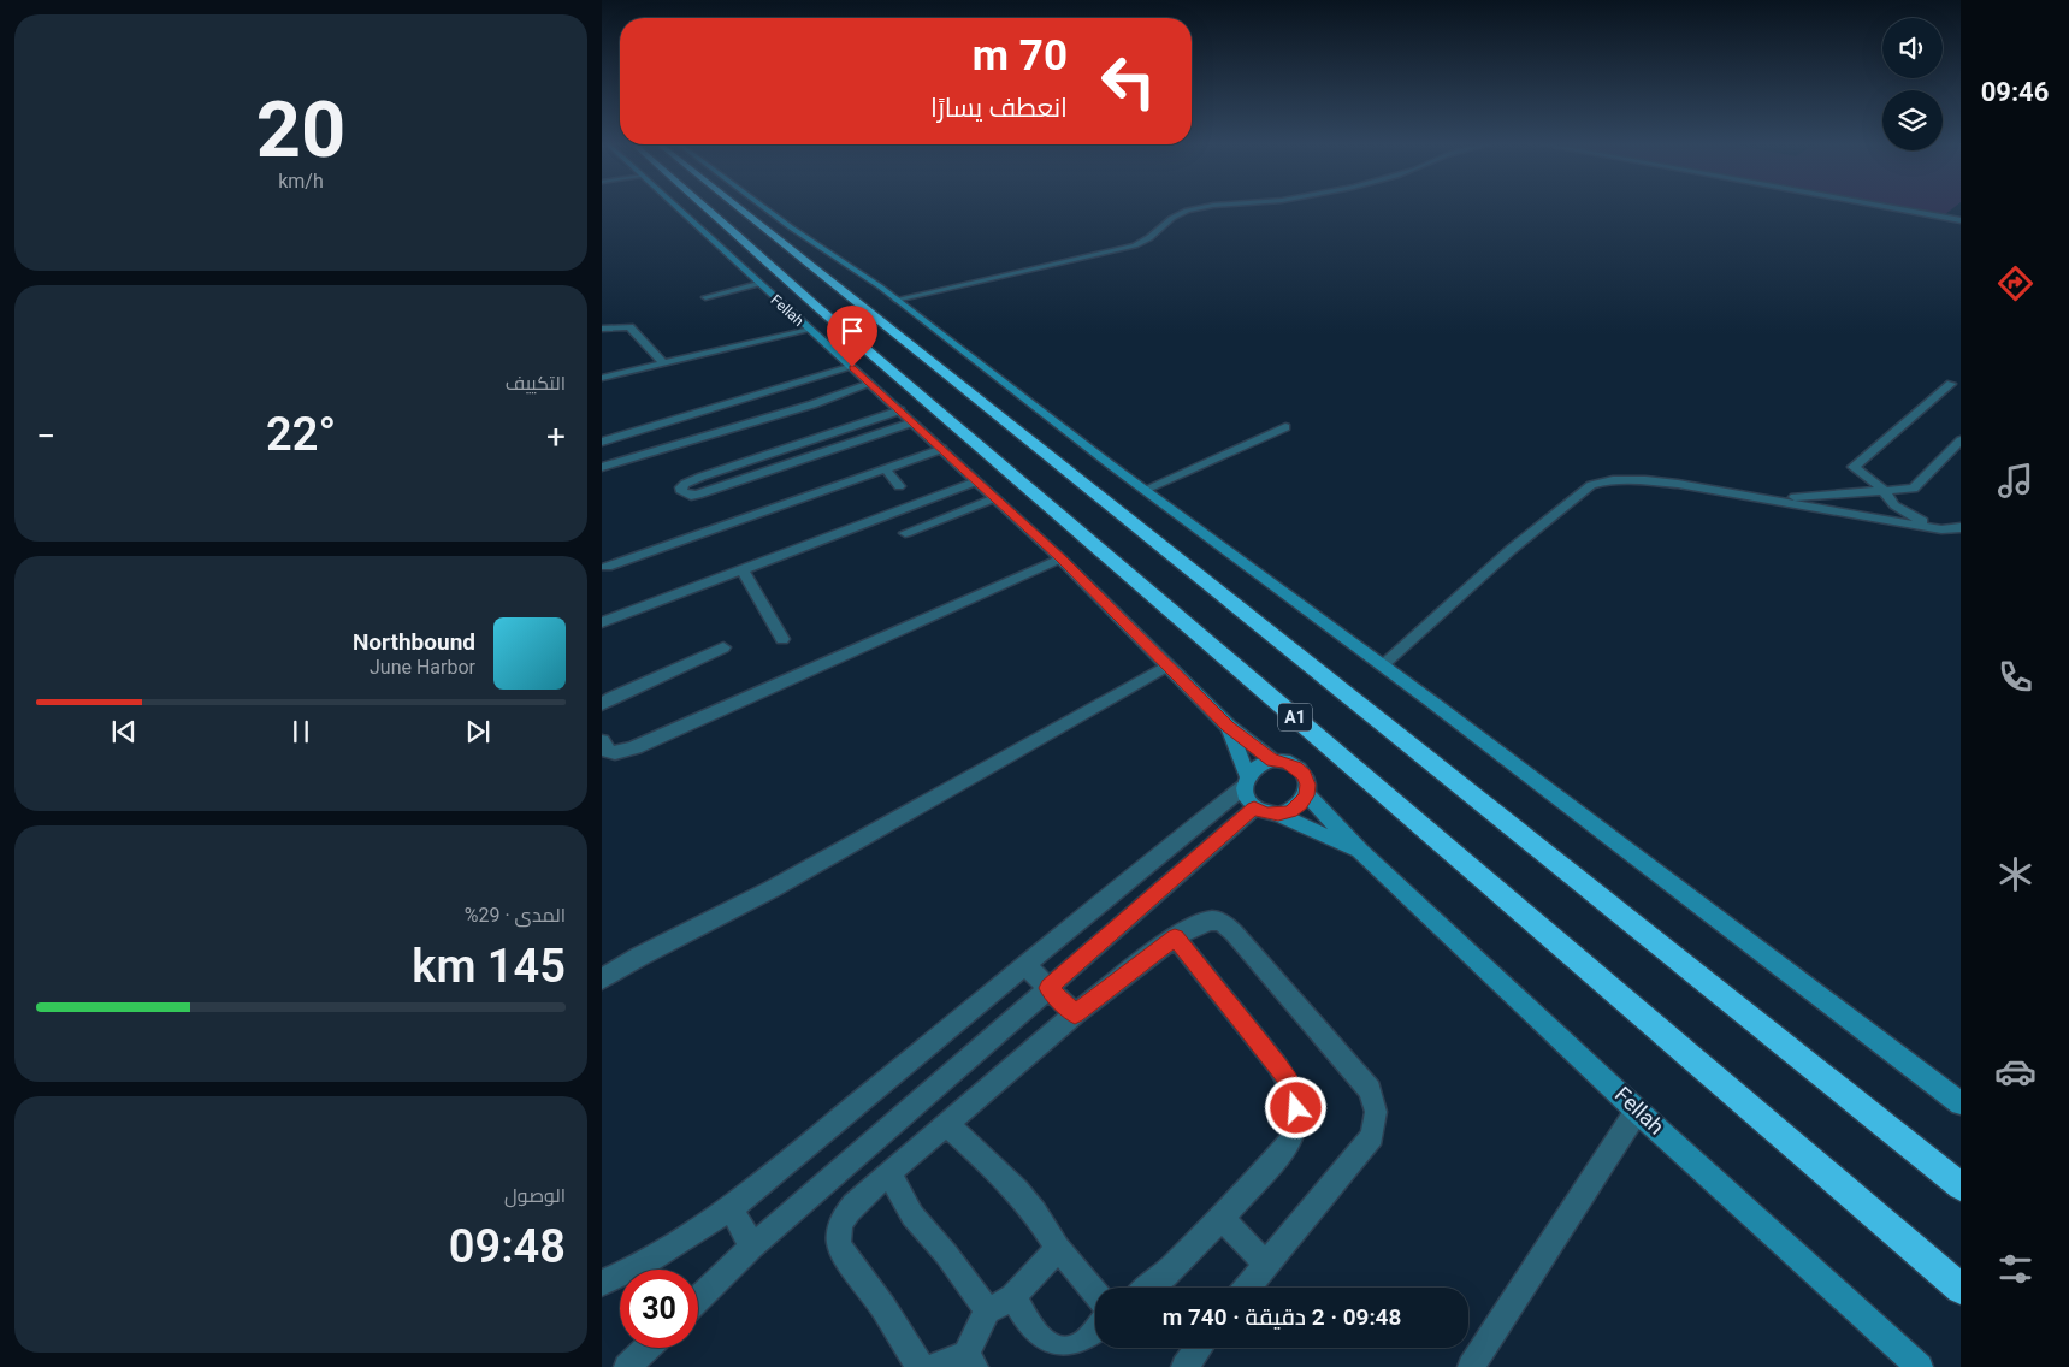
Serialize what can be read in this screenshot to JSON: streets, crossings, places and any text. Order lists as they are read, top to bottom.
{
  "streets": {
    "highway": ["A1"],
    "street": ["Fellah"]
  },
  "page": {
    "tabs": "09:46",
    "tile": [
      ["20", "km/h"],
      "التكييف",
      ["المدى · 29%", "145 km"],
      ["الوصول", "09:48"]
    ],
    "turn": ["70 m", "انعطف يسارًا"],
    "heat": ["−", "22°", "+"],
    "song": ["Northbound", "June Harbor"],
    "limit": "30",
    "trip": "09:48 · 2 دقيقة · 740 m"
  }
}
